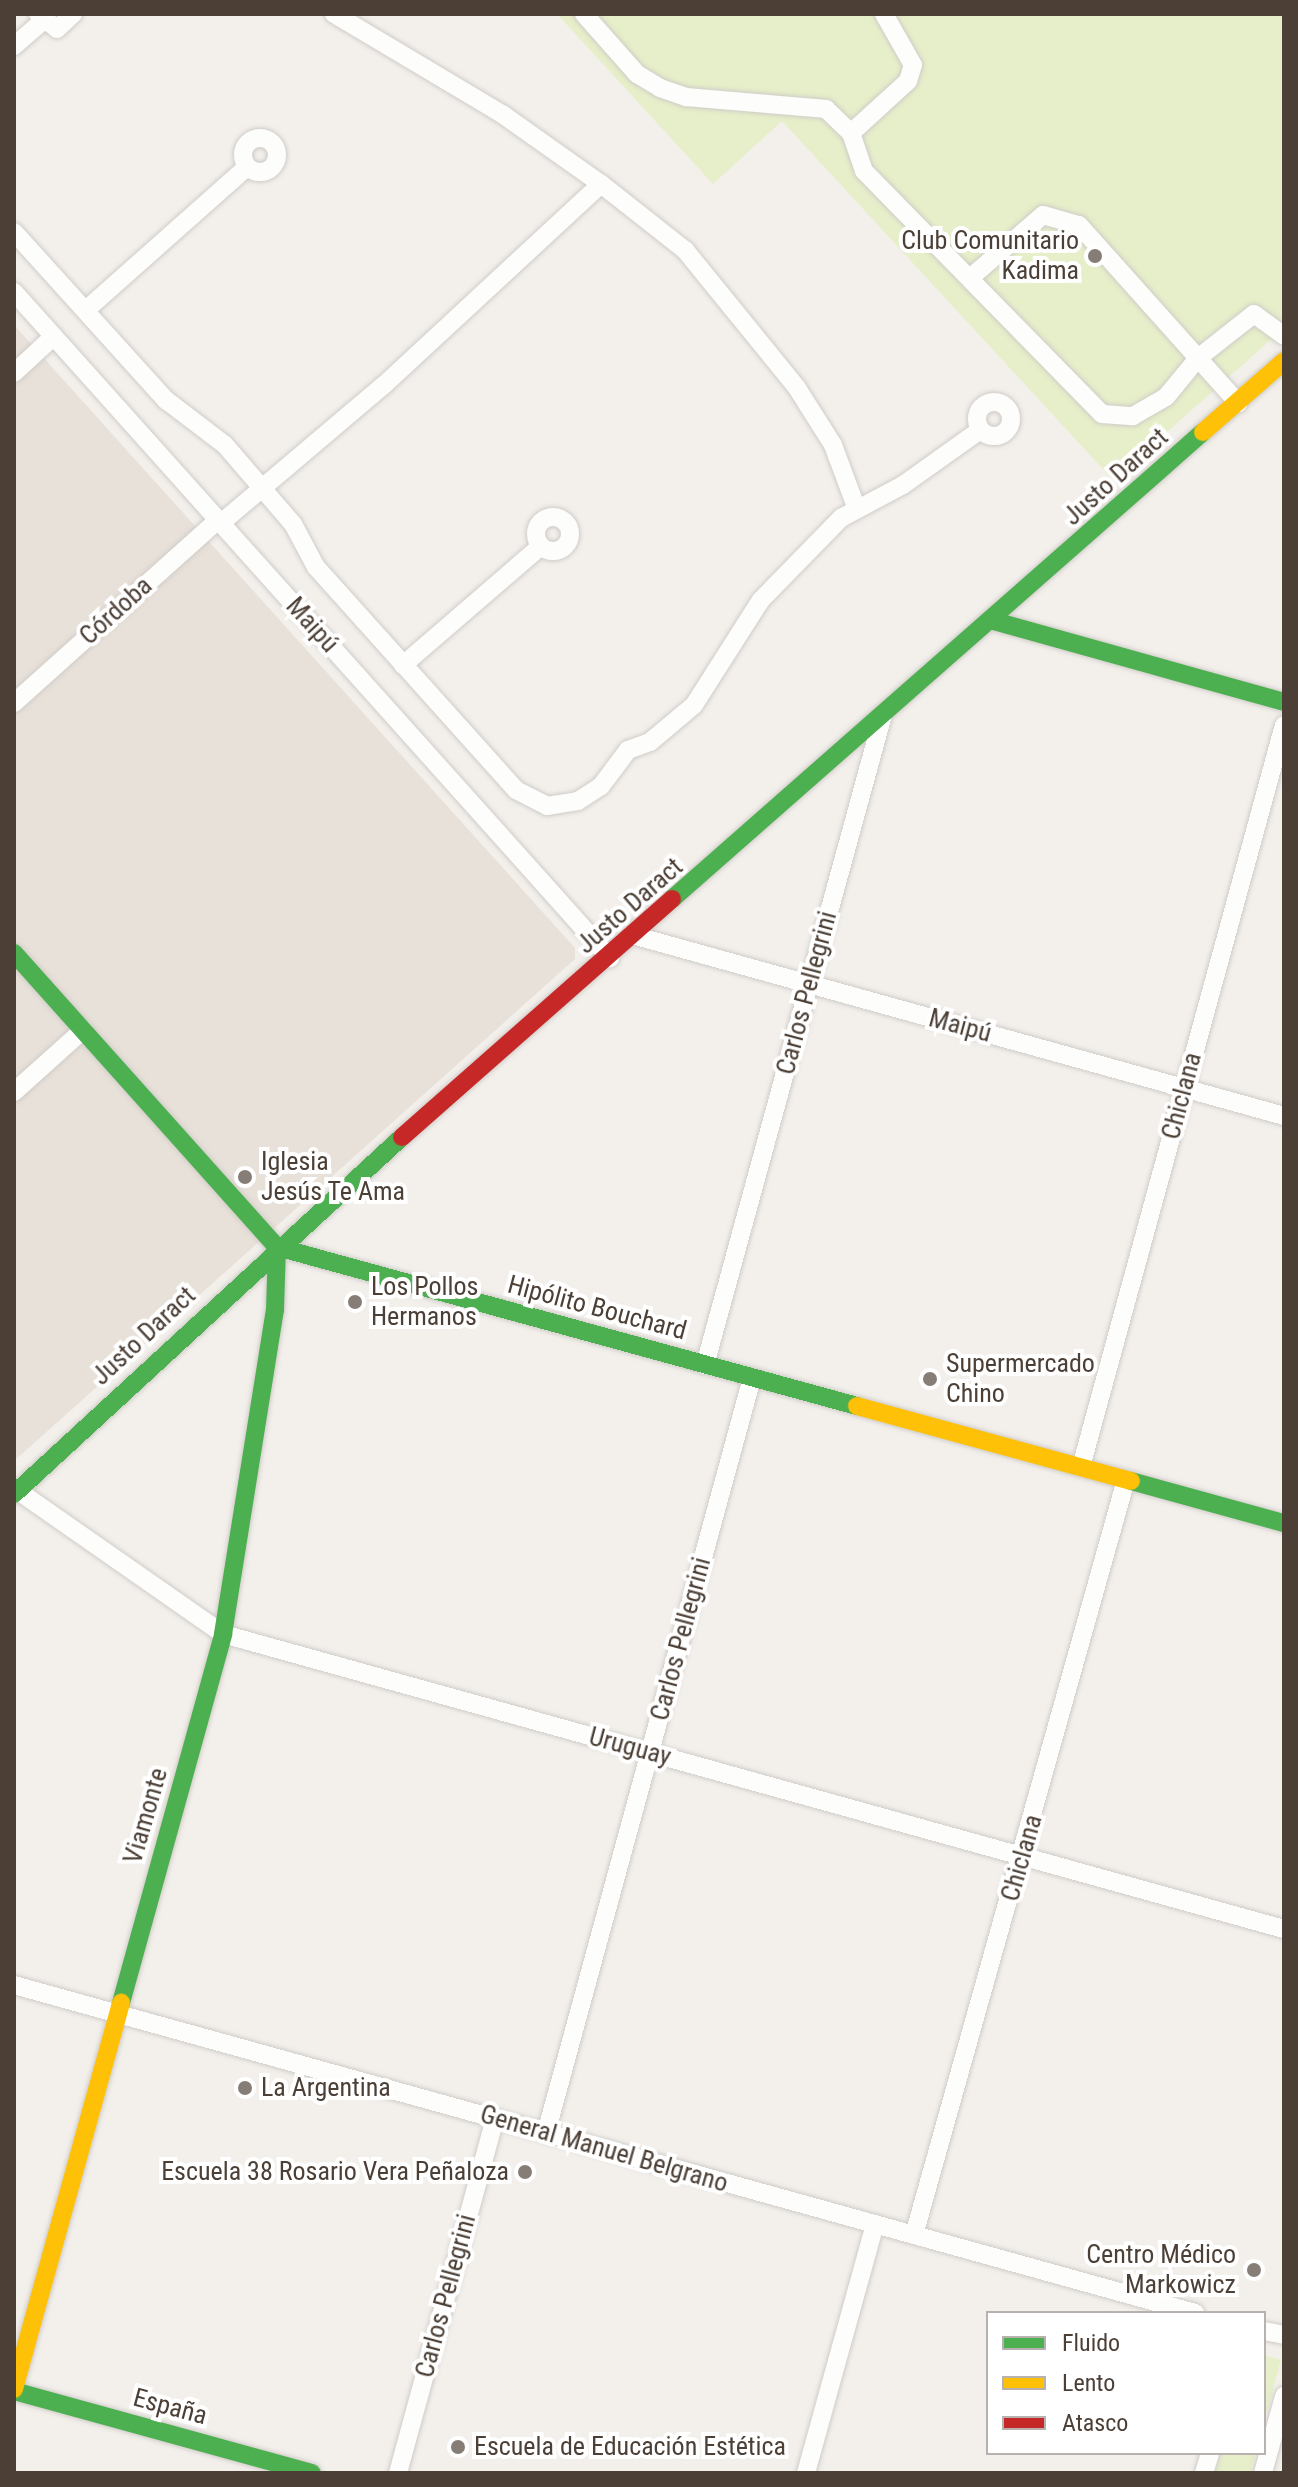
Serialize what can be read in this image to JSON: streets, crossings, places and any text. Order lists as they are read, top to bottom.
{
  "streets": {
    "street": [
      "Justo Daract",
      "Córdoba",
      "Maipú",
      "Carlos Pellegrini",
      "Chiclana",
      "Hipólito Bouchard",
      "Uruguay",
      "Viamonte",
      "General Manuel Belgrano",
      "España"
    ]
  },
  "crossings": [
    ["Justo Daract", "Maipú"],
    ["Justo Daract", "Carlos Pellegrini"],
    ["Justo Daract", "Hipólito Bouchard"],
    ["Justo Daract", "Uruguay"],
    ["Justo Daract", "Viamonte"],
    ["Córdoba", "Maipú"],
    ["Maipú", "Carlos Pellegrini"],
    ["Maipú", "Chiclana"],
    ["Carlos Pellegrini", "Hipólito Bouchard"],
    ["Carlos Pellegrini", "Uruguay"],
    ["Carlos Pellegrini", "General Manuel Belgrano"],
    ["Chiclana", "Hipólito Bouchard"],
    ["Chiclana", "Uruguay"],
    ["Chiclana", "General Manuel Belgrano"],
    ["Hipólito Bouchard", "Viamonte"],
    ["Uruguay", "Viamonte"],
    ["Viamonte", "General Manuel Belgrano"],
    ["Viamonte", "España"]
  ],
  "places": [
    "Club Comunitario Kadima",
    "Iglesia Jesús Te Ama",
    "Los Pollos Hermanos",
    "Supermercado Chino",
    "La Argentina",
    "Escuela 38 Rosario Vera Peñaloza",
    "Centro Médico Markowicz",
    "Escuela de Educación Estética"
  ],
  "legend": ["Fluido", "Lento", "Atasco"]
}
